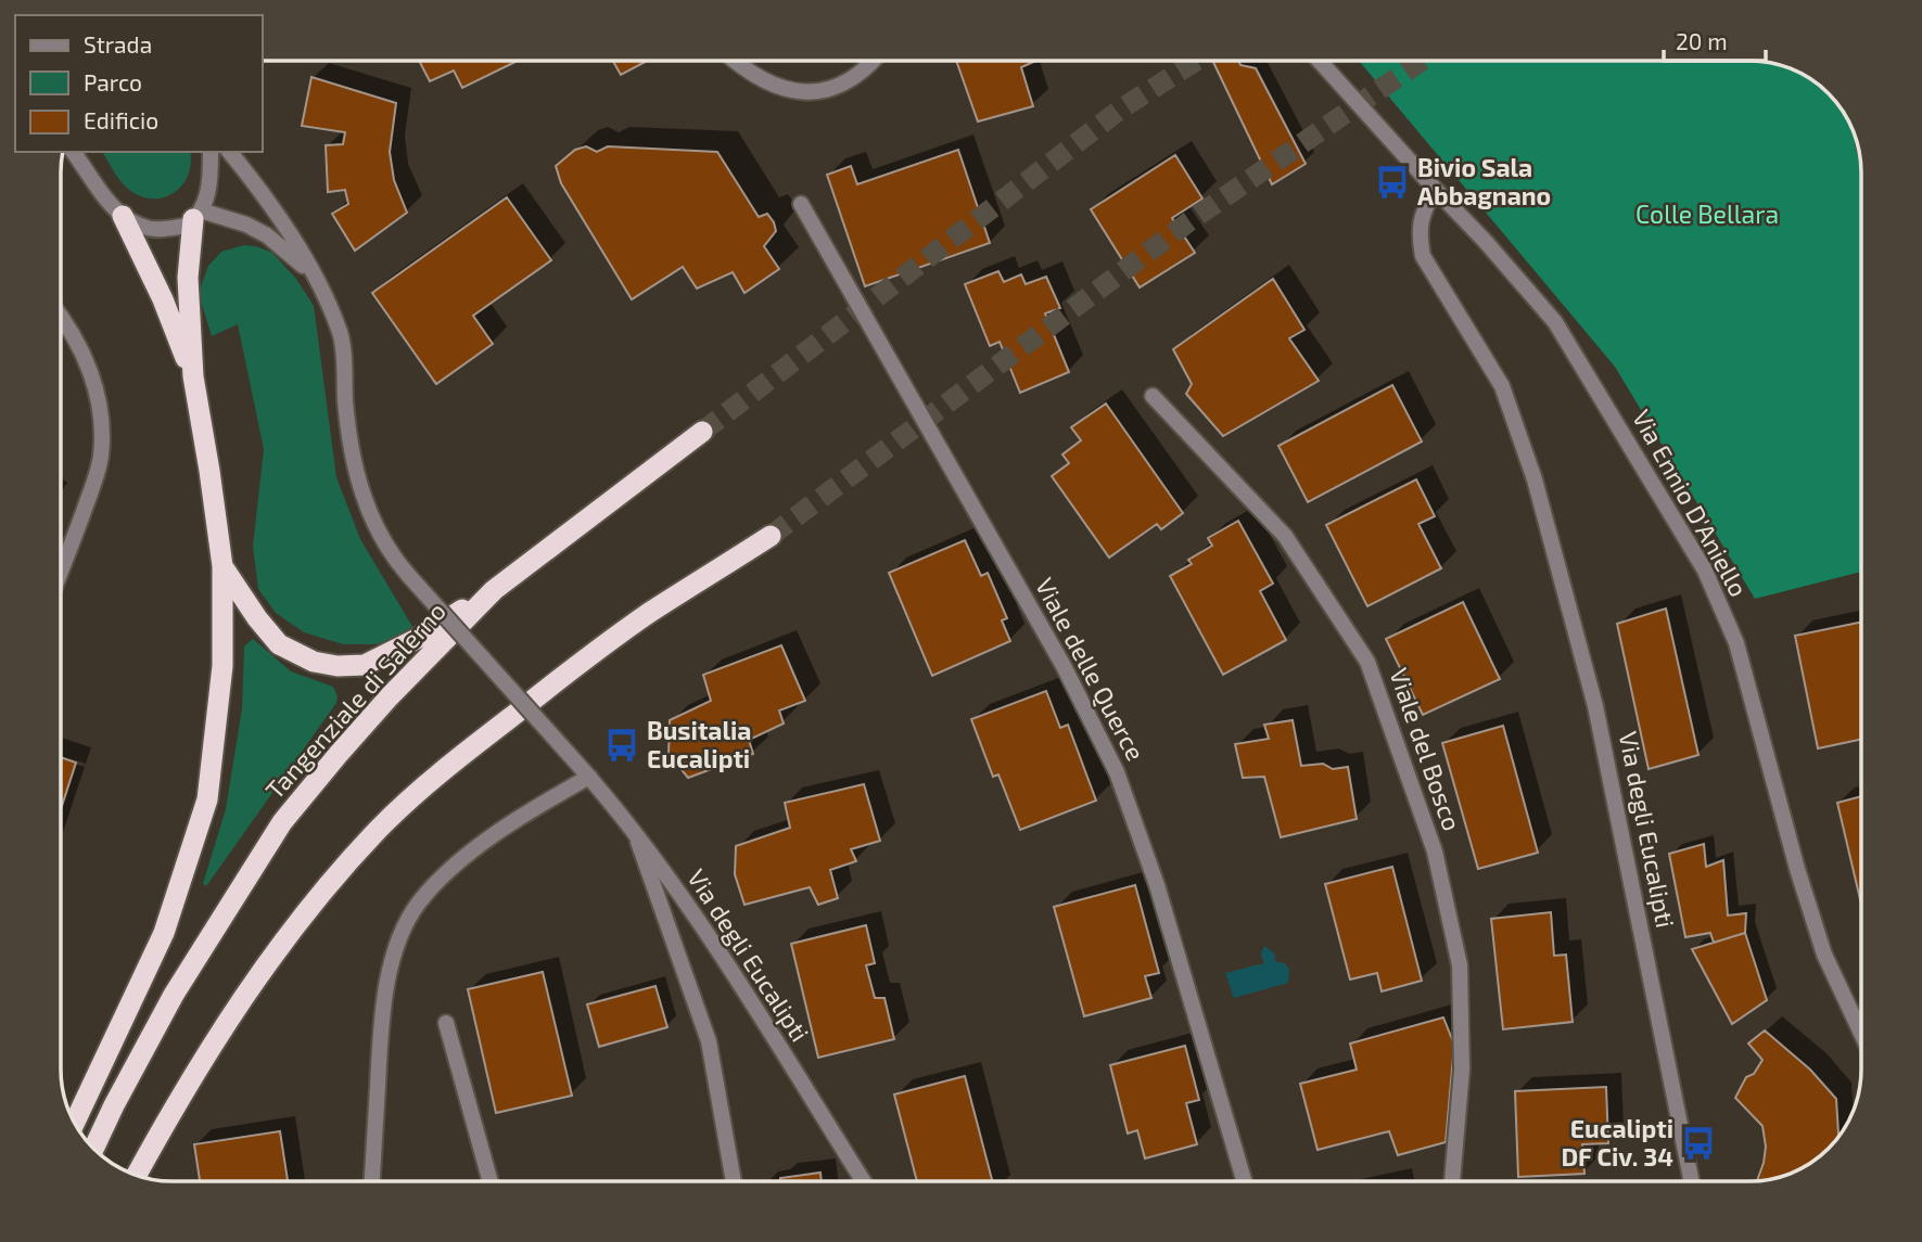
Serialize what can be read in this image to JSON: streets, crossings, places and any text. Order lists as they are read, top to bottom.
{
  "streets": {
    "highway": ["Tangenziale di Salerno"],
    "street": [
      "Via Ennio D'Aniello",
      "Viale delle Querce",
      "Viale del Bosco",
      "Via degli Eucalipti"
    ]
  },
  "crossings": [
    ["Via Ennio D'Aniello", "Via degli Eucalipti"]
  ],
  "parks": ["Colle Bellara"],
  "places": {
    "bus stop": ["Bivio Sala Abbagnano", "Busitalia Eucalipti", "Eucalipti DF Civ. 34"]
  },
  "legend": ["Strada", "Parco", "Edificio"],
  "scale_bar": "20 m"
}
